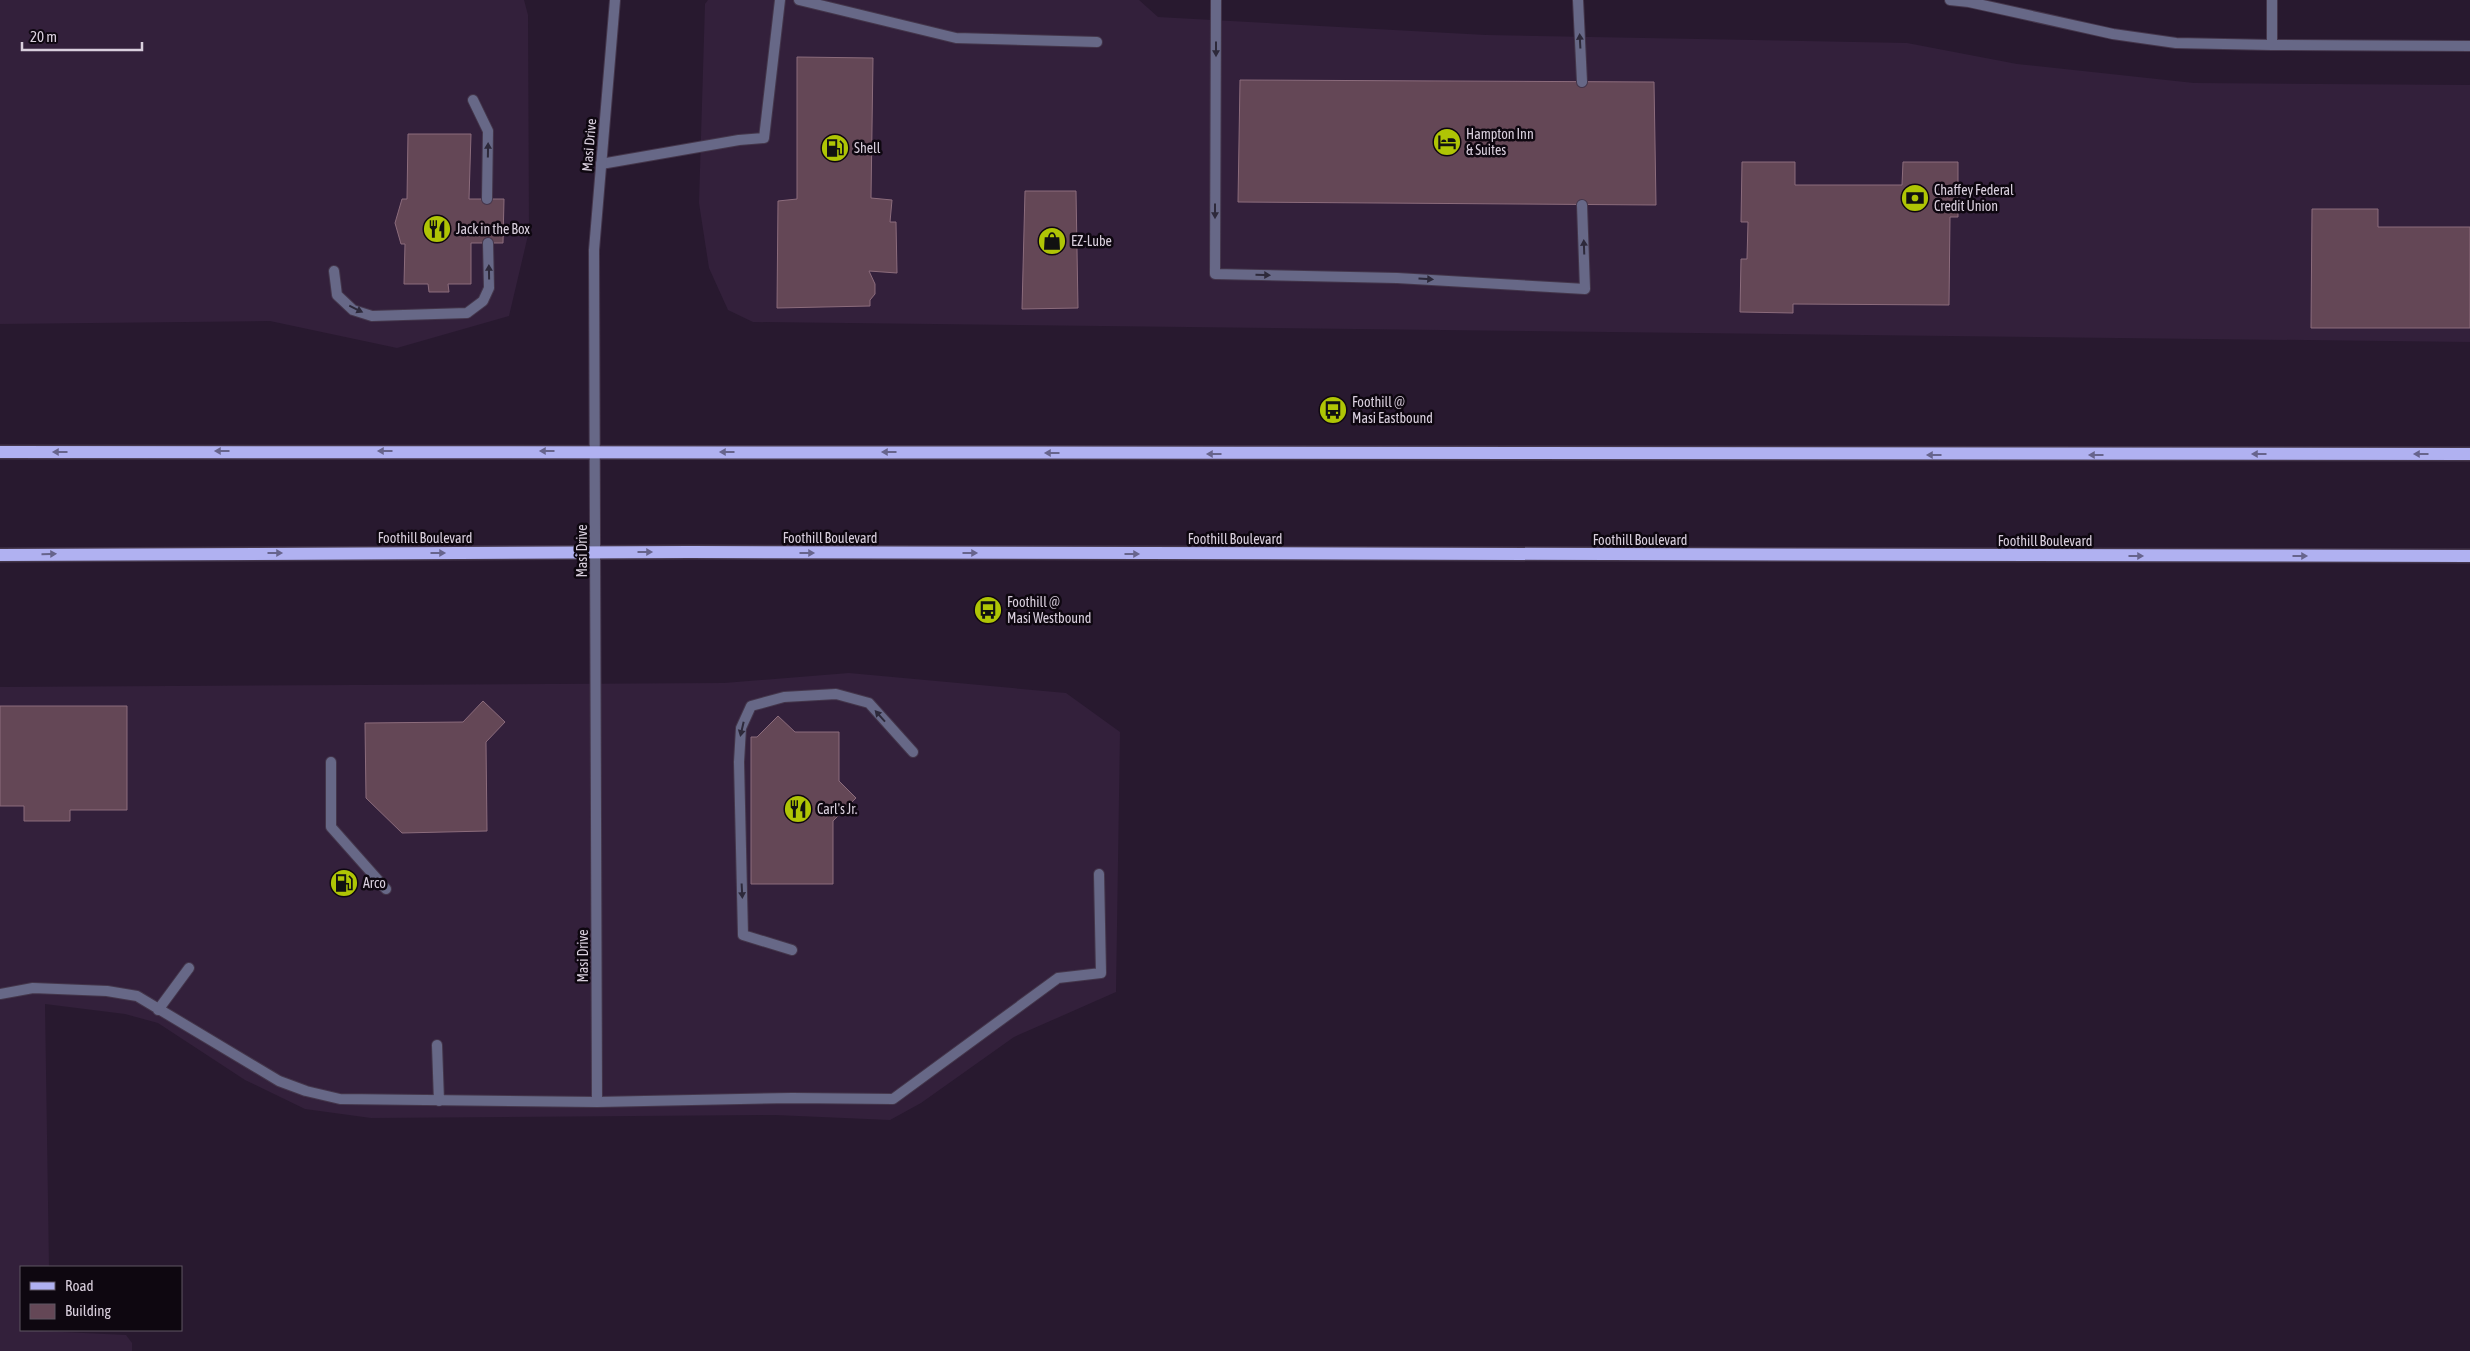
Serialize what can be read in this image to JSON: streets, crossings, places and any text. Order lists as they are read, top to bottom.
{
  "streets": {
    "main road": ["Foothill Boulevard"],
    "street": ["Masi Drive"]
  },
  "crossings": [
    ["Masi Drive", "Foothill Boulevard"]
  ],
  "places": {
    "hotel": ["Hampton Inn & Suites"],
    "fuel station": ["Shell", "Arco"],
    "bank": ["Chaffey Federal Credit Union"],
    "restaurant": ["Jack in the Box", "Carl's Jr."],
    "shop": ["EZ-Lube"],
    "bus stop": ["Foothill @ Masi Eastbound", "Foothill @ Masi Westbound"]
  },
  "legend": ["Road", "Building"],
  "scale_bar": "20 m"
}
